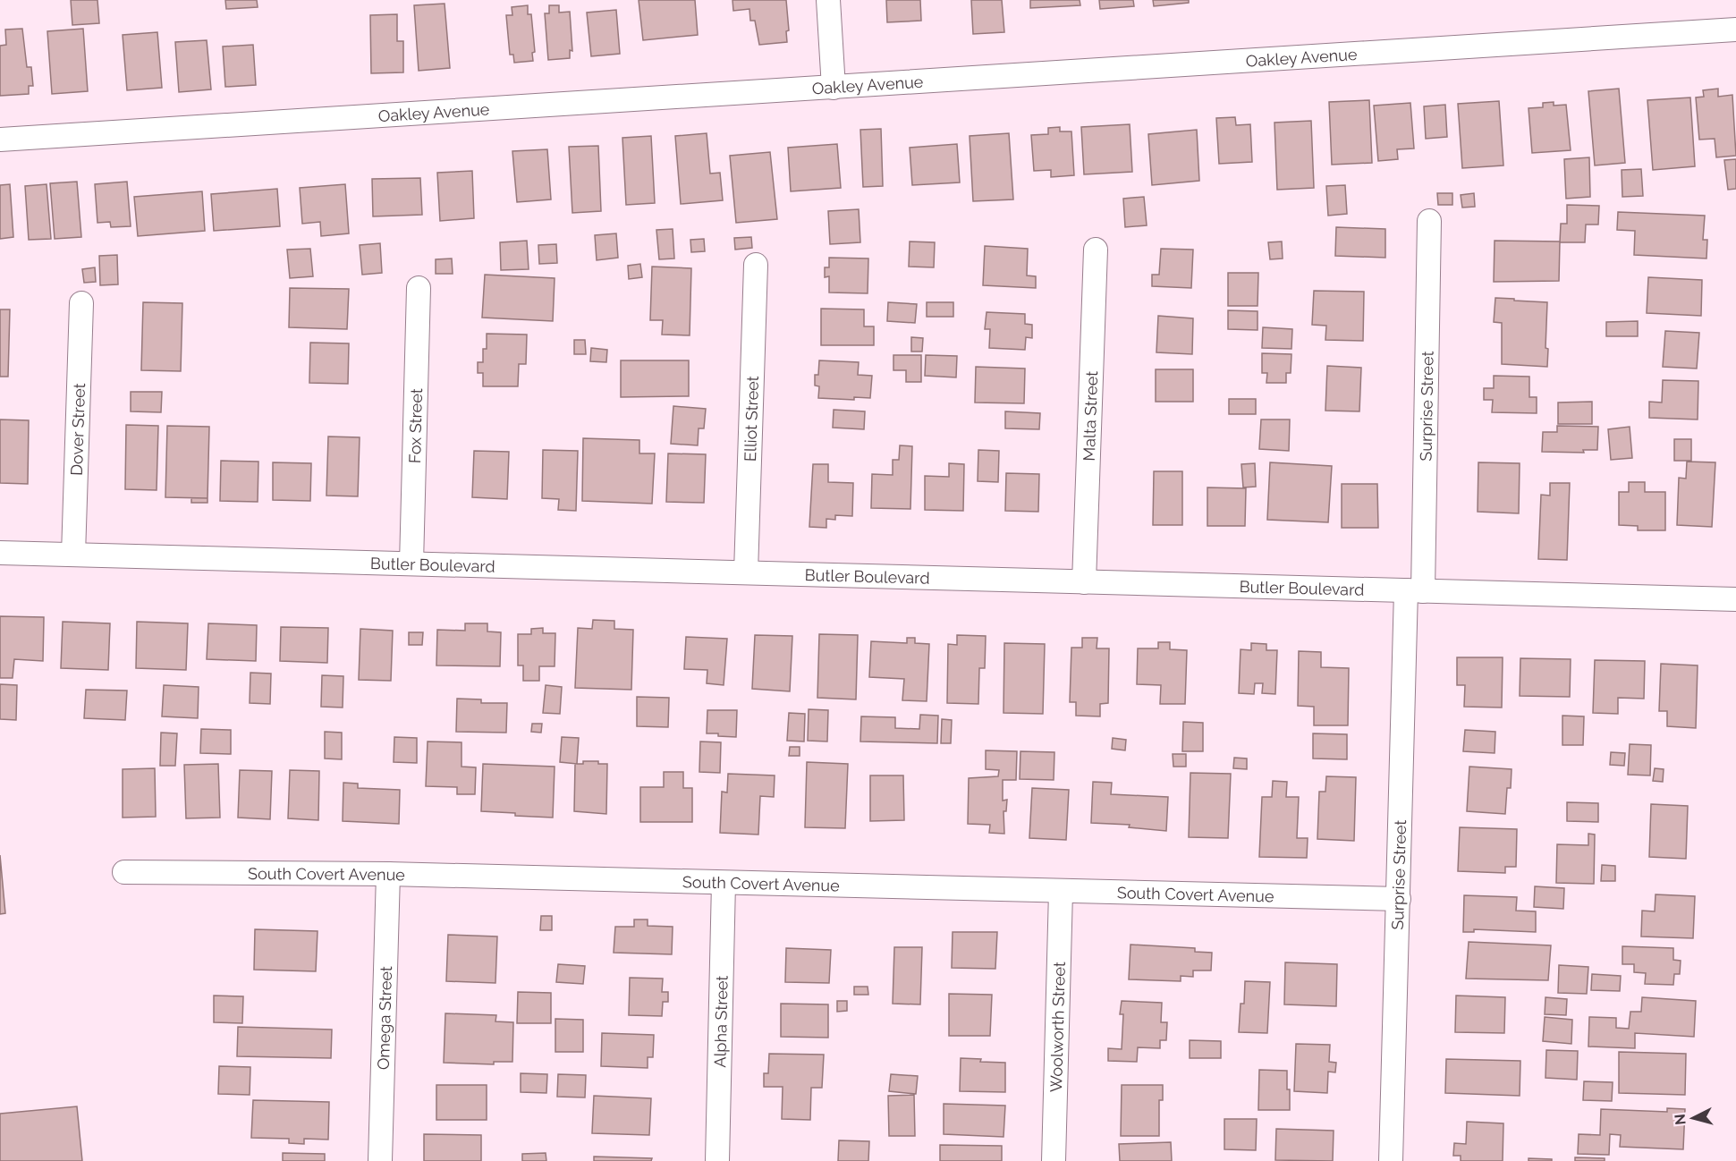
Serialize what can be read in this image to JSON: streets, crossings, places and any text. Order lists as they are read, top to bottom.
{
  "streets": {
    "street": [
      "Oakley Avenue",
      "Surprise Street",
      "Malta Street",
      "Elliot Street",
      "Fox Street",
      "Dover Street",
      "Butler Boulevard",
      "South Covert Avenue",
      "Omega Street",
      "Alpha Street",
      "Woolworth Street"
    ]
  },
  "crossings": [
    ["Surprise Street", "Butler Boulevard"],
    ["Surprise Street", "South Covert Avenue"],
    ["Malta Street", "Butler Boulevard"],
    ["Elliot Street", "Butler Boulevard"],
    ["Fox Street", "Butler Boulevard"],
    ["Dover Street", "Butler Boulevard"],
    ["South Covert Avenue", "Omega Street"],
    ["South Covert Avenue", "Alpha Street"],
    ["South Covert Avenue", "Woolworth Street"]
  ],
  "north": "left"
}
